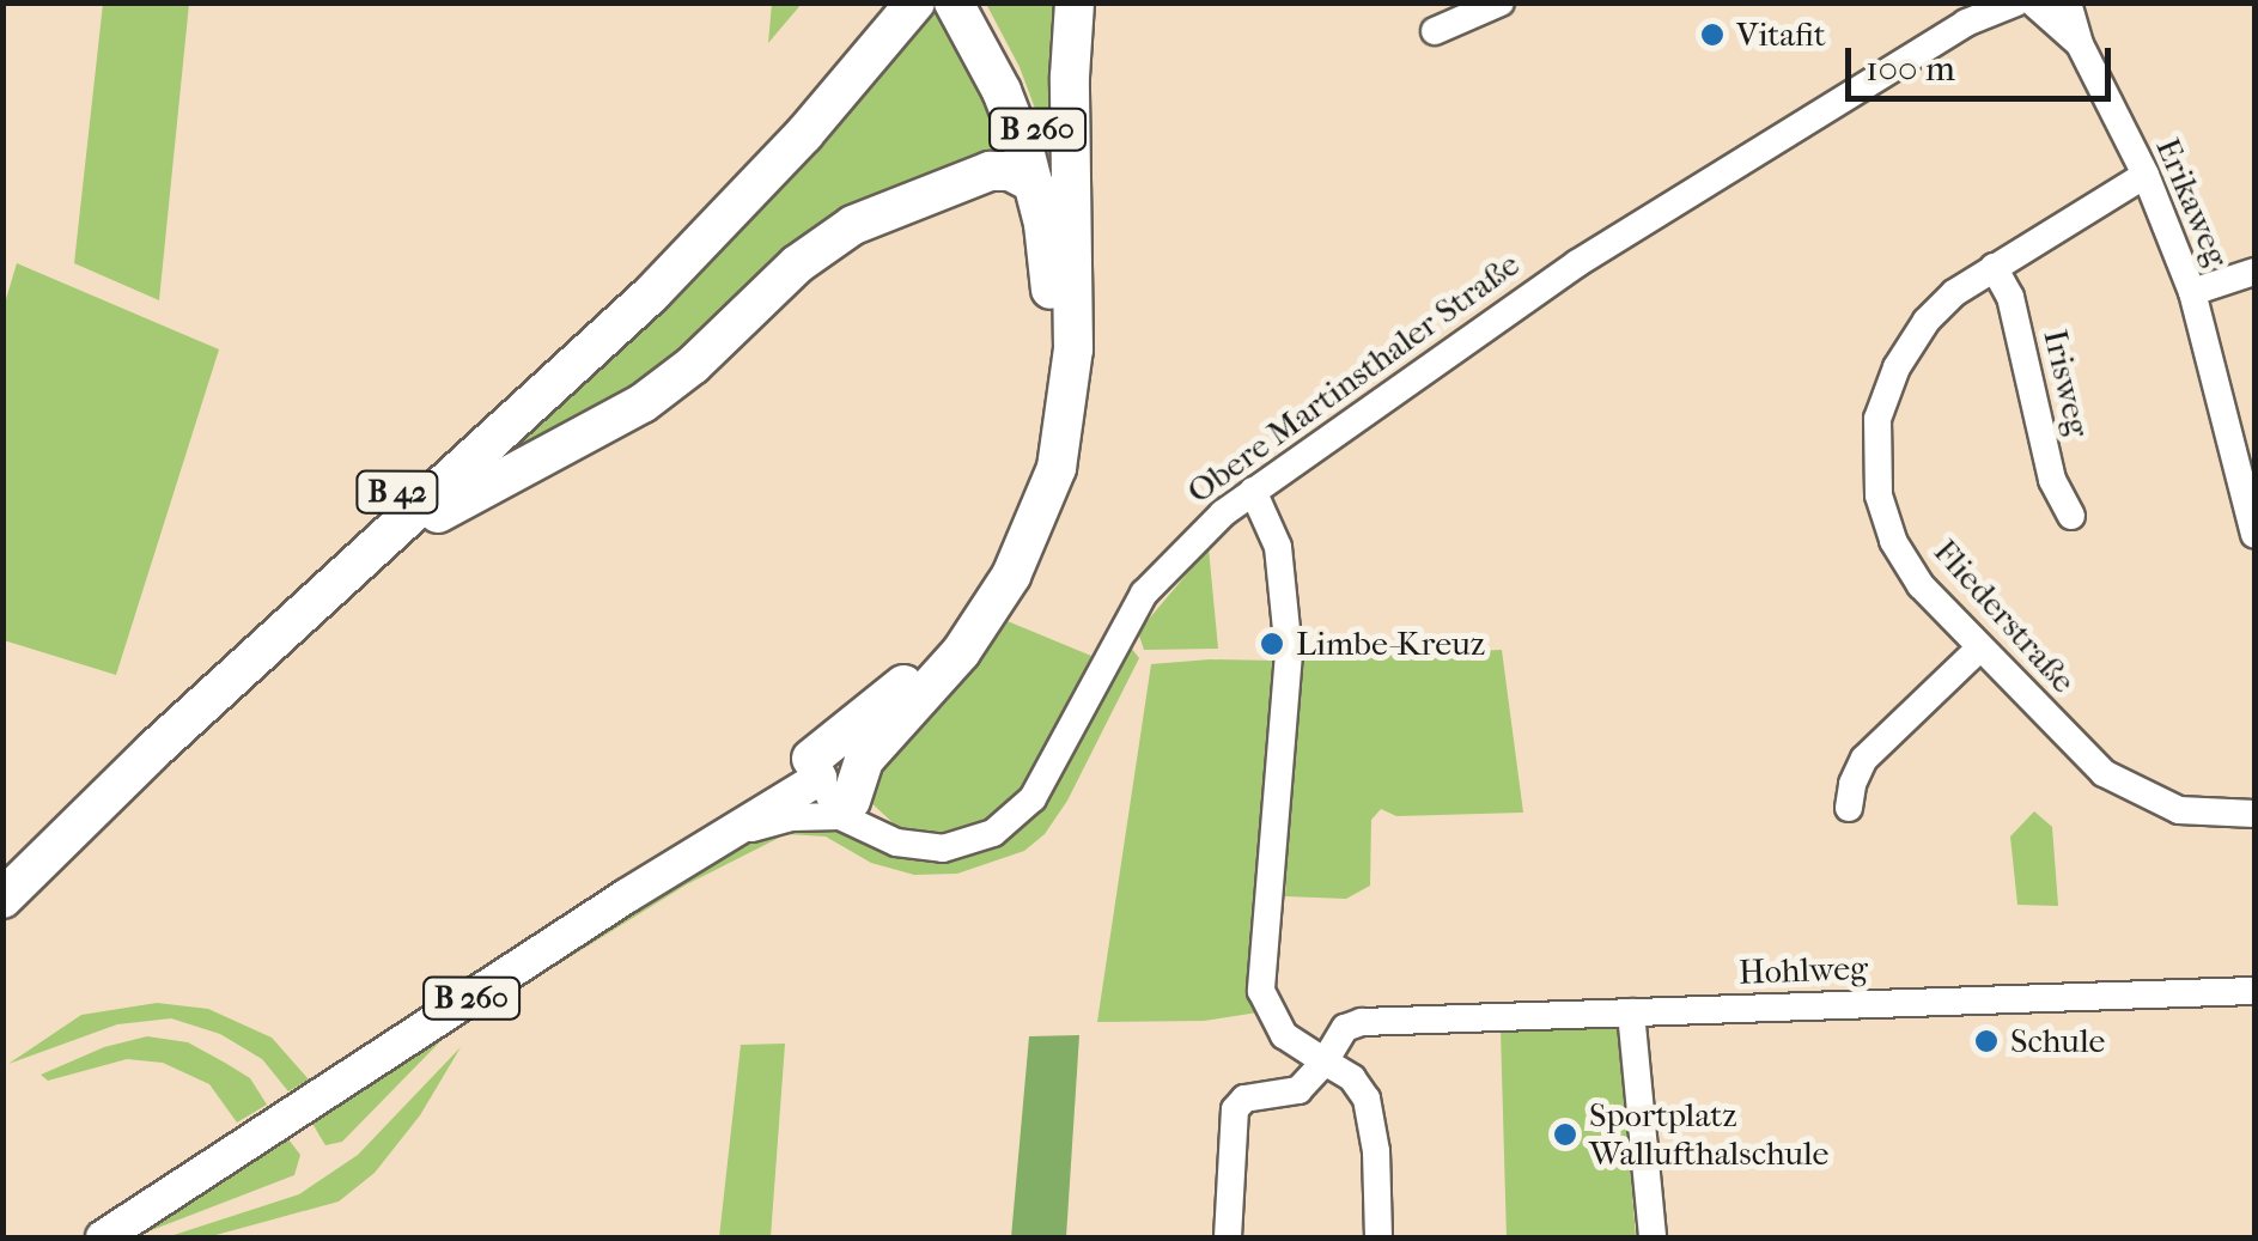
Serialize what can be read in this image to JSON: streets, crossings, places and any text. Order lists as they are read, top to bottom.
{
  "streets": {
    "highway": ["B 260", "B 42"],
    "street": [
      "Erikaweg",
      "Obere Martinsthaler Straße",
      "Irisweg",
      "Fliederstraße",
      "Hohlweg"
    ]
  },
  "crossings": [
    ["B 260", "Obere Martinsthaler Straße"],
    ["Erikaweg", "Obere Martinsthaler Straße"],
    ["Erikaweg", "Fliederstraße"],
    ["Irisweg", "Fliederstraße"]
  ],
  "places": [
    "Vitafit",
    "Limbe-Kreuz",
    "Schule",
    "Sportplatz Wallufthalschule"
  ],
  "scale_bar": "100 m"
}
